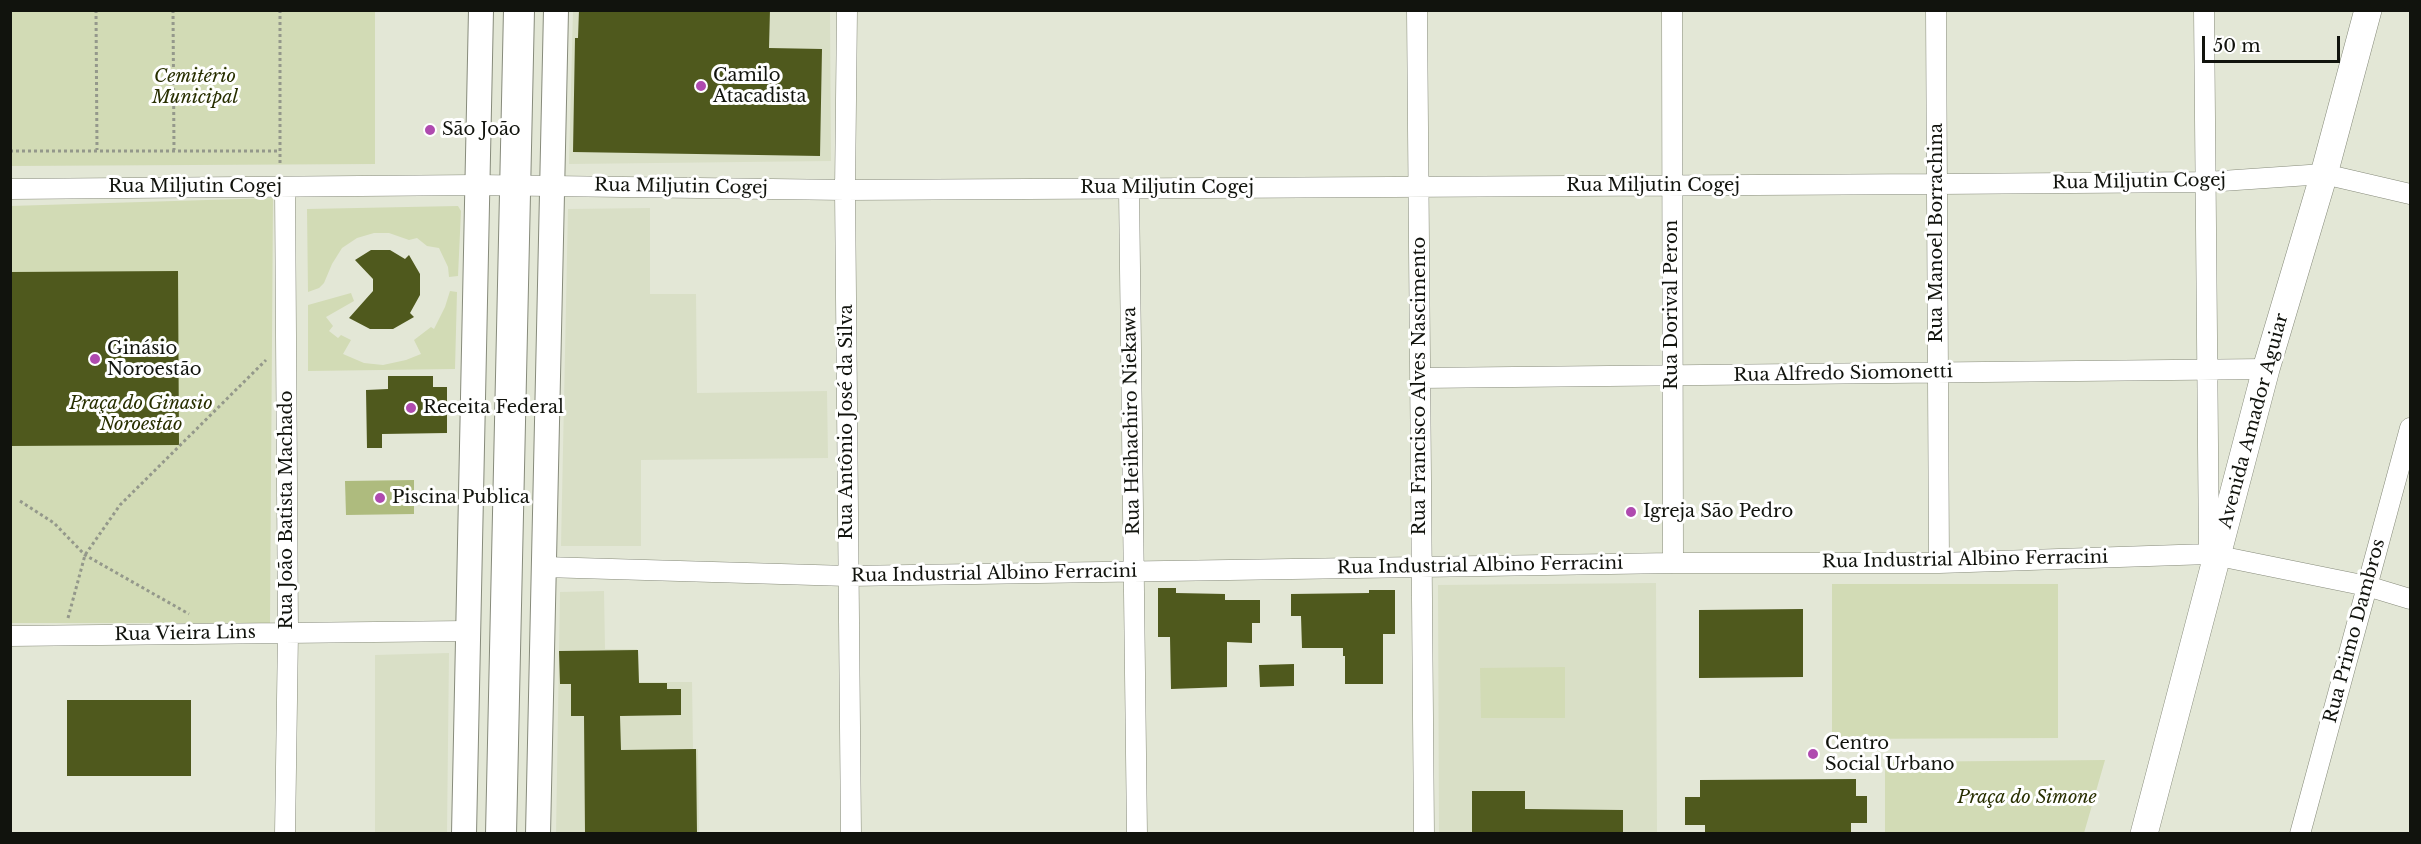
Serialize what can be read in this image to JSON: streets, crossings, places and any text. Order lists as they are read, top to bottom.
{
  "streets": {
    "main road": ["Avenida Amador Aguiar"],
    "street": [
      "Rua Miljutin Cogej",
      "Rua Manoel Borrachina",
      "Rua Dorival Peron",
      "Rua Alfredo Siomonetti",
      "Rua Francisco Alves Nascimento",
      "Rua Heihachiro Niekawa",
      "Rua Antônio José da Silva",
      "Rua João Batista Machado",
      "Rua Industrial Albino Ferracini",
      "Rua Primo Dambros",
      "Rua Vieira Lins"
    ]
  },
  "crossings": [
    ["Rua Miljutin Cogej", "Rua Manoel Borrachina"],
    ["Rua Miljutin Cogej", "Rua Dorival Peron"],
    ["Rua Miljutin Cogej", "Rua Francisco Alves Nascimento"],
    ["Rua Miljutin Cogej", "Rua Heihachiro Niekawa"],
    ["Rua Miljutin Cogej", "Avenida Amador Aguiar"],
    ["Rua Miljutin Cogej", "Rua Antônio José da Silva"],
    ["Rua Miljutin Cogej", "Rua João Batista Machado"],
    ["Rua Manoel Borrachina", "Rua Alfredo Siomonetti"],
    ["Rua Manoel Borrachina", "Rua Industrial Albino Ferracini"],
    ["Rua Dorival Peron", "Rua Alfredo Siomonetti"],
    ["Rua Dorival Peron", "Rua Industrial Albino Ferracini"],
    ["Rua Alfredo Siomonetti", "Rua Francisco Alves Nascimento"],
    ["Rua Alfredo Siomonetti", "Avenida Amador Aguiar"],
    ["Rua Francisco Alves Nascimento", "Rua Industrial Albino Ferracini"],
    ["Rua Heihachiro Niekawa", "Rua Industrial Albino Ferracini"],
    ["Avenida Amador Aguiar", "Rua Industrial Albino Ferracini"],
    ["Rua Antônio José da Silva", "Rua Industrial Albino Ferracini"],
    ["Rua João Batista Machado", "Rua Vieira Lins"],
    ["Rua Industrial Albino Ferracini", "Rua Primo Dambros"]
  ],
  "parks": ["Cemitério Municipal", "Praça do Ginasio Noroestão", "Praça do Simone"],
  "places": [
    "Camilo Atacadista",
    "São João",
    "Ginásio Noroestão",
    "Receita Federal",
    "Piscina Publica",
    "Igreja São Pedro",
    "Centro Social Urbano"
  ],
  "scale_bar": "50 m"
}
